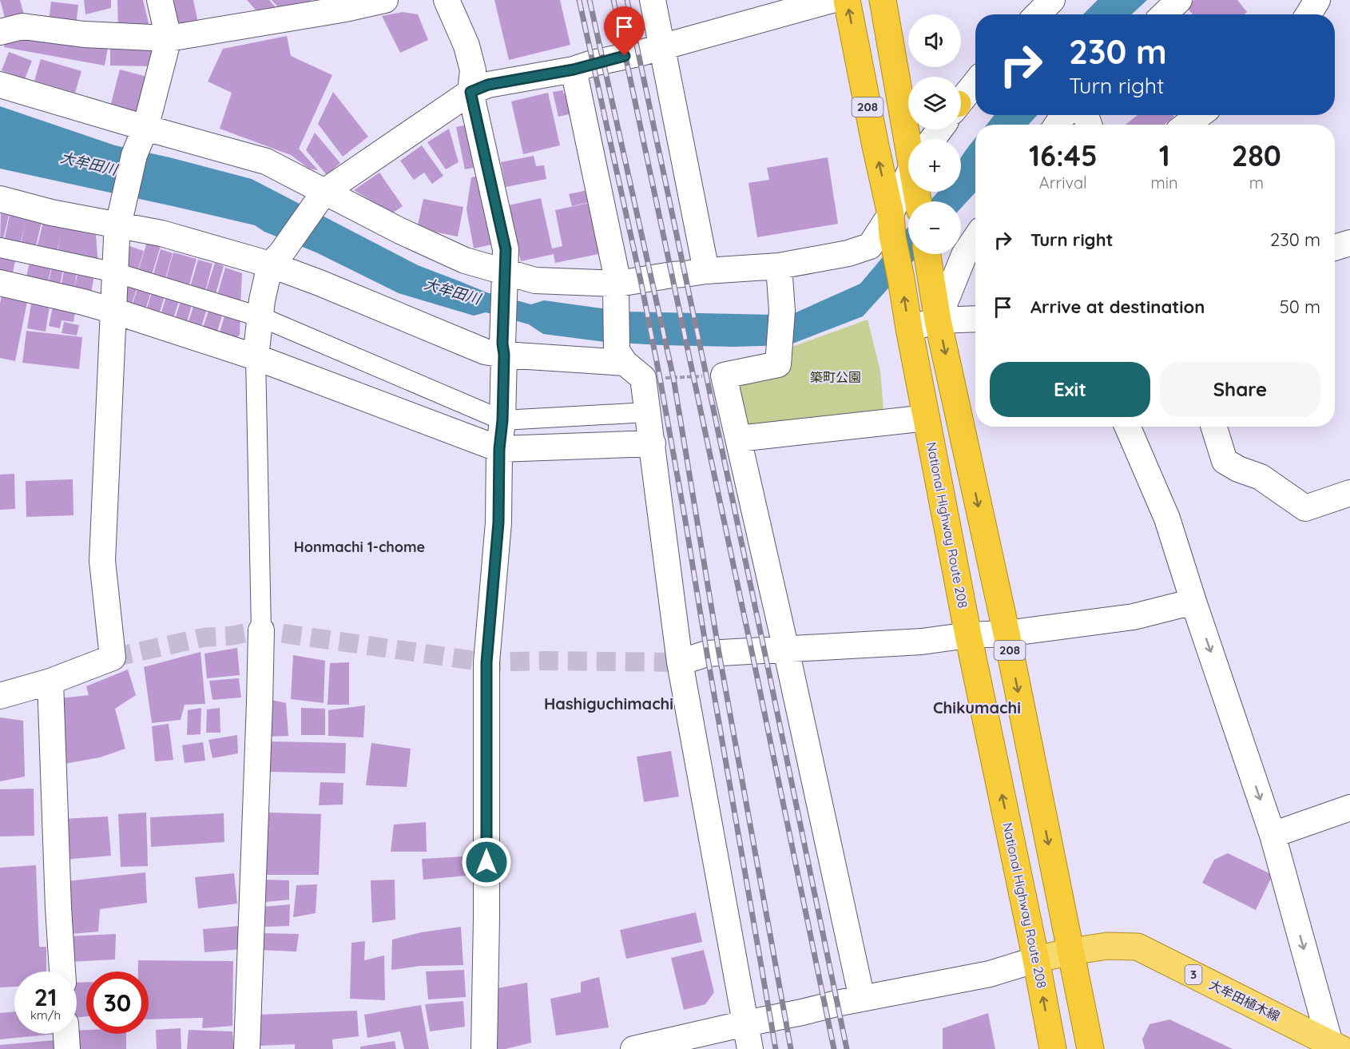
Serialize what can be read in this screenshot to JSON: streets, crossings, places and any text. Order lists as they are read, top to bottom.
{
  "streets": {
    "highway": ["208", "National Highway Route 208"],
    "main road": ["3", "大牟田植木線"]
  },
  "crossings": [
    ["208", "大牟田植木線"],
    ["National Highway Route 208", "大牟田植木線"]
  ],
  "districts": ["Honmachi 1-chome", "Hashiguchimachi", "Chikumachi"],
  "water": ["大牟田川"],
  "parks": ["築町公園"],
  "page": {
    "map_buttons": ["+", "−"],
    "turn": ["230 m", "Turn right"],
    "eta": [
      "16:45",
      "Arrival",
      "1",
      "min",
      "280",
      "m"
    ],
    "list": [
      {
        "name": "Turn right",
        "value": "230 m"
      },
      {
        "name": "Arrive at destination",
        "value": "50 m"
      }
    ],
    "buttons": ["Exit", "Share"],
    "speed": "21 km/h",
    "limit": "30"
  }
}
